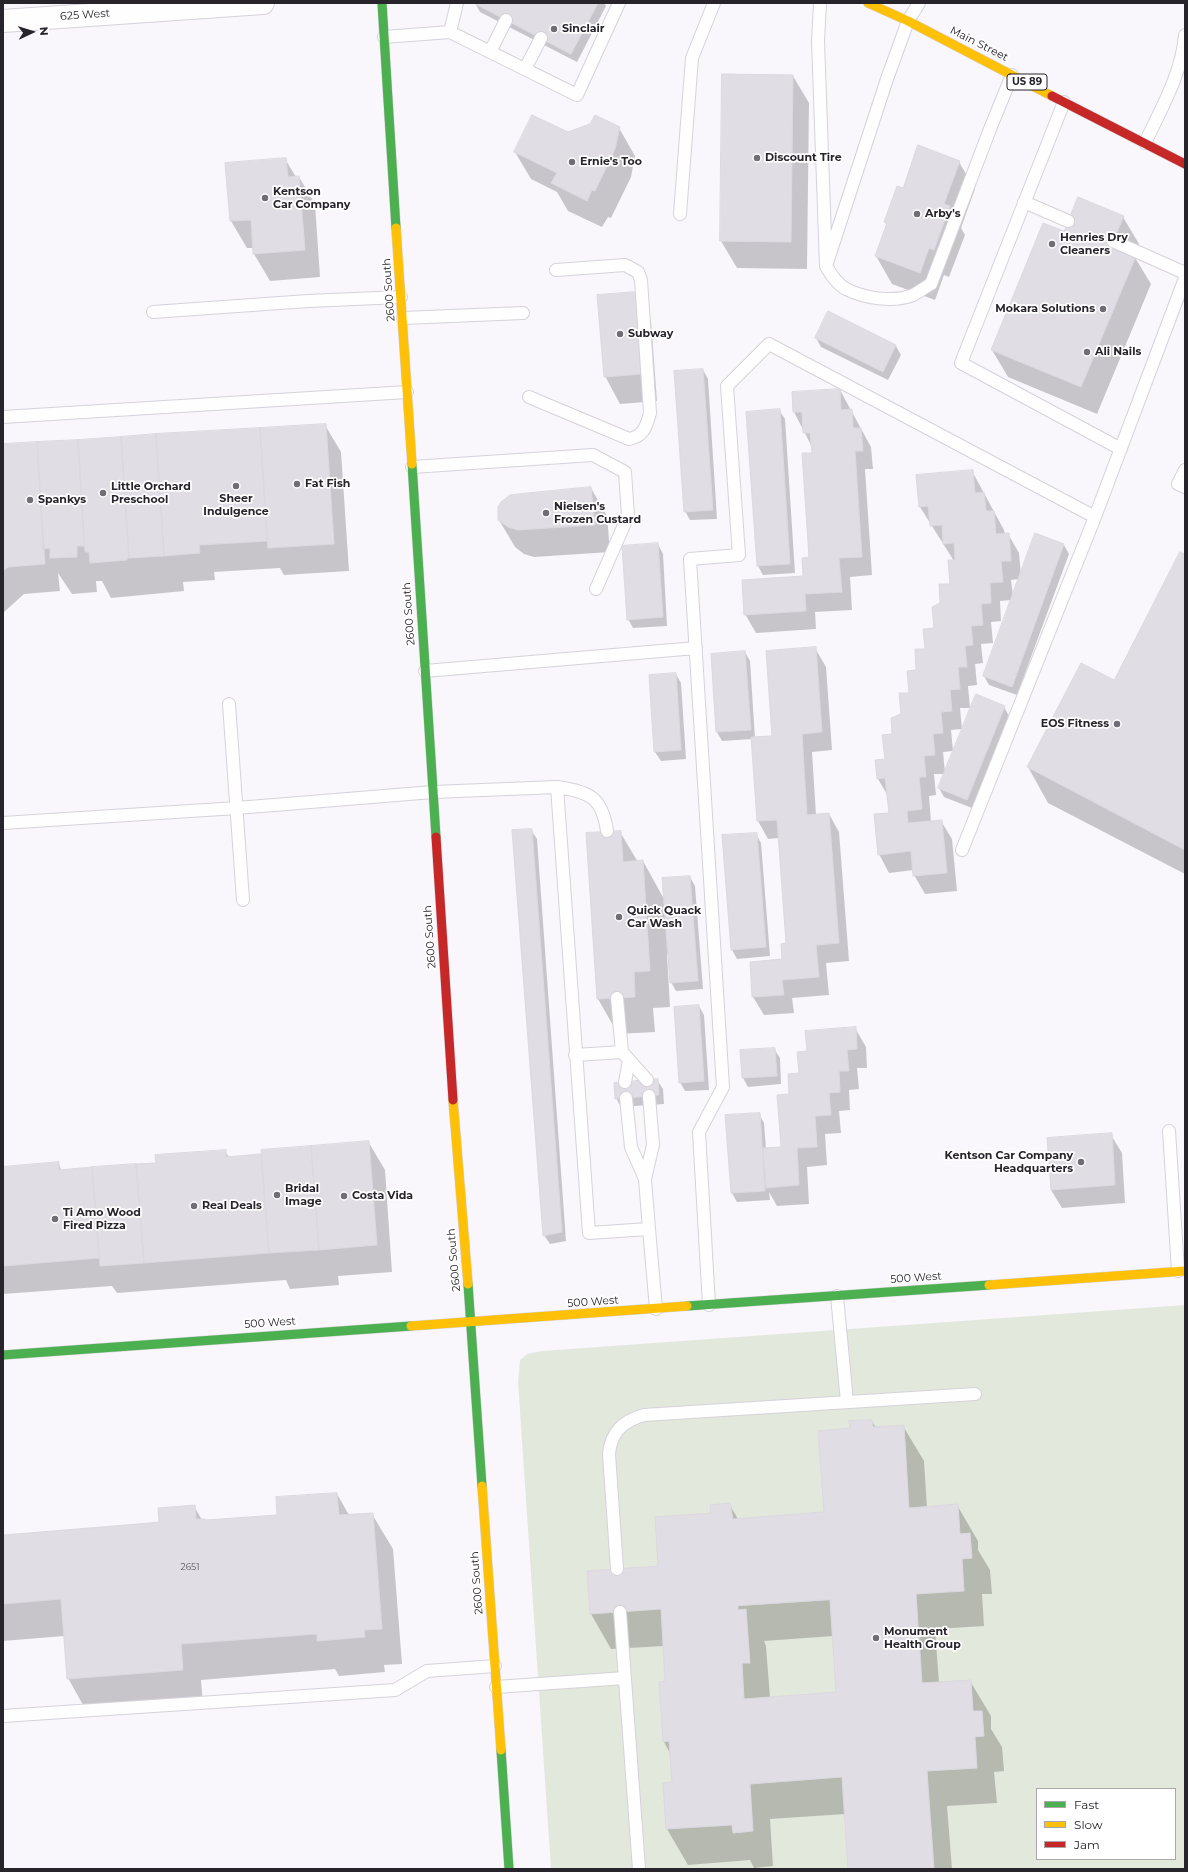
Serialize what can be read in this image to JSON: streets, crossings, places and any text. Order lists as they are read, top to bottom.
{
  "streets": {
    "main road": [
      "Main Street",
      "US 89",
      "2600 South",
      "500 West"
    ],
    "street": ["625 West"]
  },
  "crossings": [
    ["2600 South", "500 West"]
  ],
  "places": [
    "Sinclair",
    "Discount Tire",
    "Ernie's Too",
    "Kentson Car Company",
    "Arby's",
    "Henries Dry Cleaners",
    "Mokara Solutions",
    "Subway",
    "Ali Nails",
    "Fat Fish",
    "Sheer Indulgence",
    "Little Orchard Preschool",
    "Spankys",
    "Nielsen's Frozen Custard",
    "EOS Fitness",
    "Quick Quack Car Wash",
    "Kentson Car Company Headquarters",
    "Bridal Image",
    "Costa Vida",
    "Real Deals",
    "Ti Amo Wood Fired Pizza",
    "Monument Health Group"
  ],
  "house_numbers": ["2651"],
  "legend": ["Fast", "Slow", "Jam"],
  "north": "right"
}
